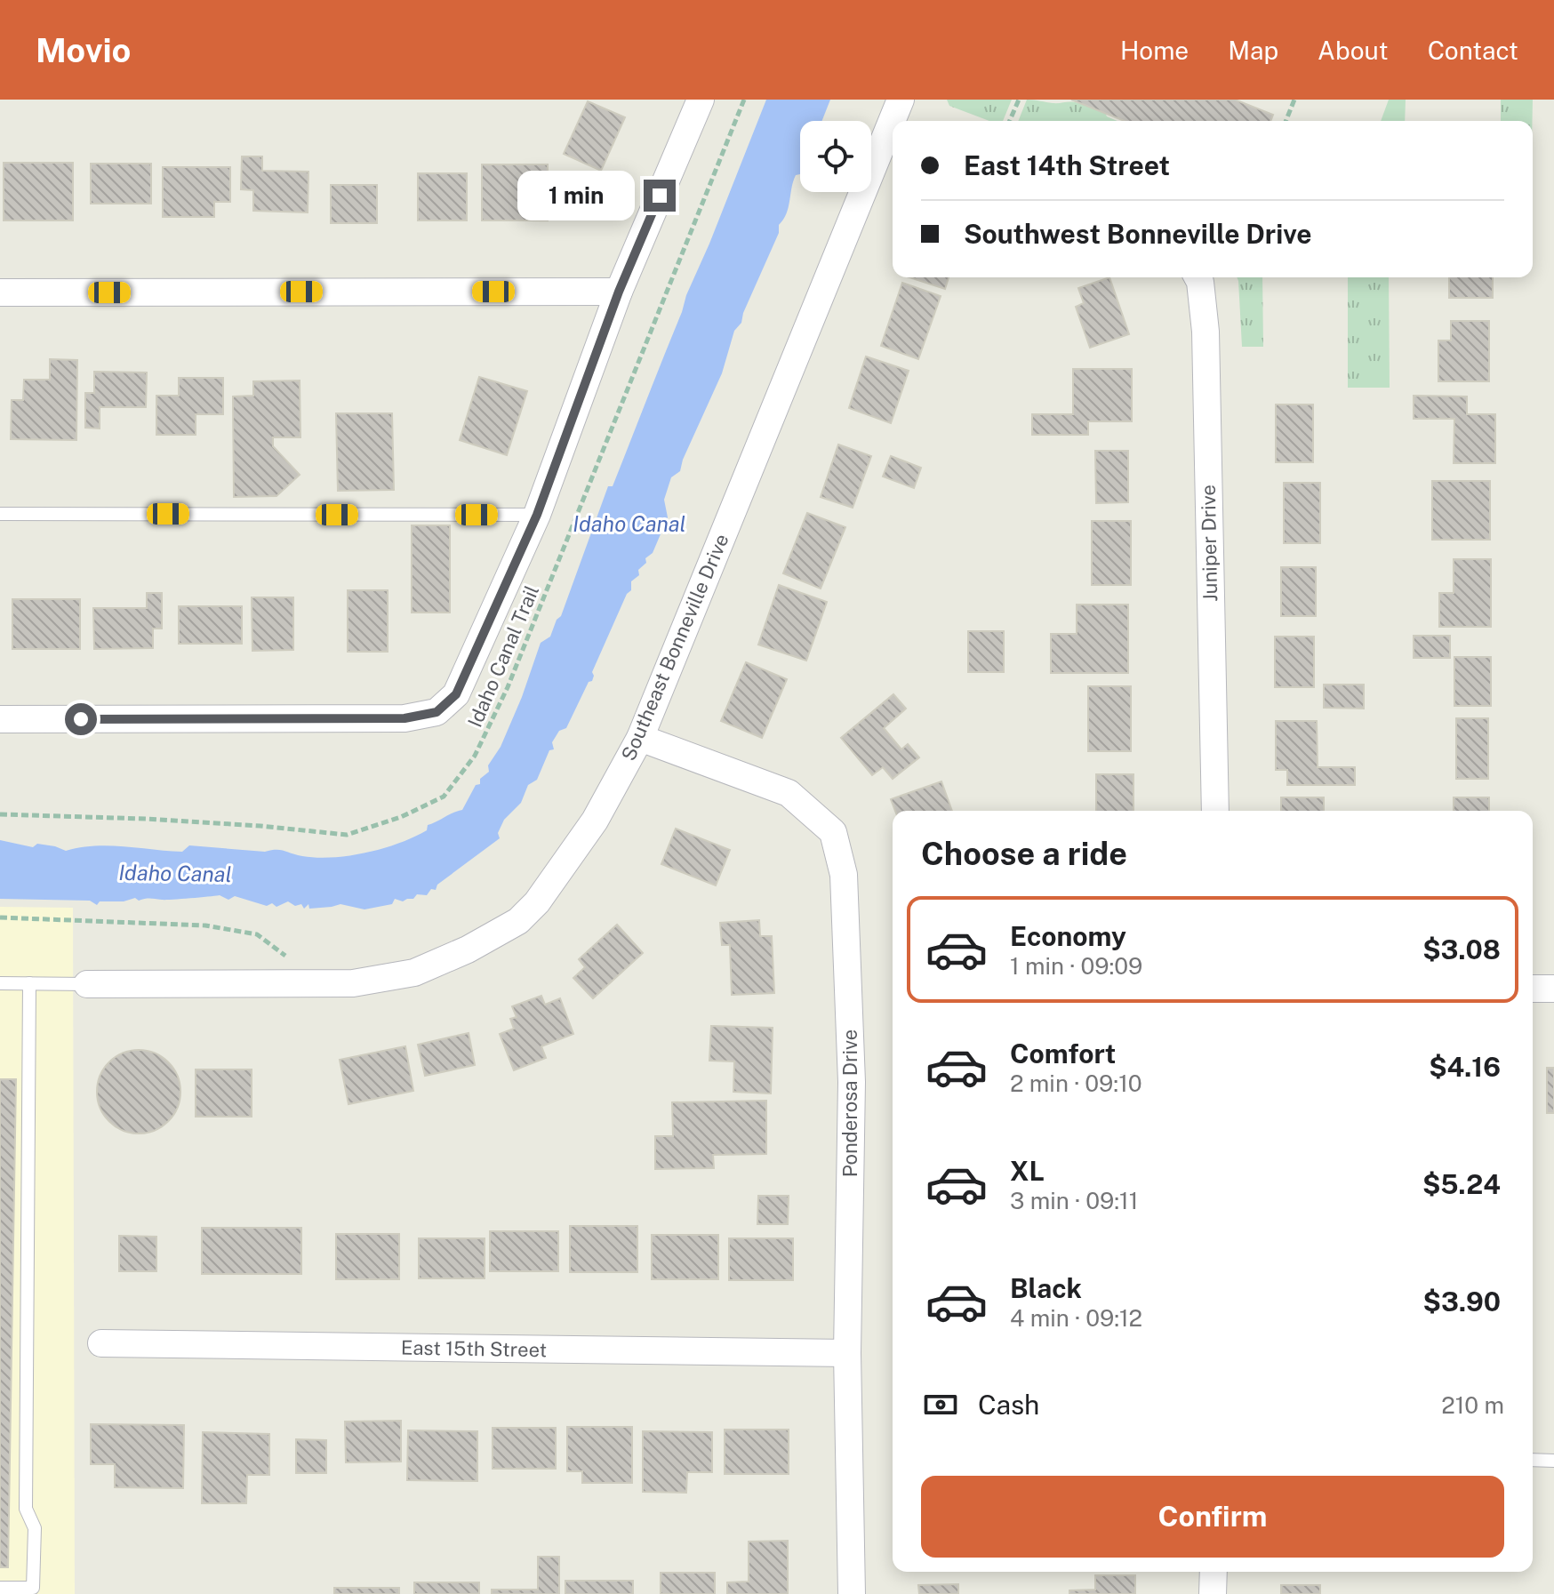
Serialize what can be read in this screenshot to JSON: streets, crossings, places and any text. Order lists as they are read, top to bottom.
{
  "streets": {
    "street": [
      "Juniper Drive",
      "Southeast Bonneville Drive",
      "Ponderosa Drive",
      "East 15th Street"
    ],
    "path": ["Idaho Canal Trail"]
  },
  "crossings": [
    ["Southeast Bonneville Drive", "Ponderosa Drive"],
    ["Ponderosa Drive", "East 15th Street"]
  ],
  "water": ["Idaho Canal"],
  "page": {
    "header": "Movio",
    "nav": [
      "Home",
      "Map",
      "About",
      "Contact"
    ],
    "banner": ["East 14th Street", "Southwest Bonneville Drive"],
    "bubble": "1 min",
    "heading": "Choose a ride",
    "list": [
      {
        "name": "Economy",
        "note": "1 min · 09:09",
        "value": "$3.08"
      },
      {
        "name": "Comfort",
        "note": "2 min · 09:10",
        "value": "$4.16"
      },
      {
        "name": "XL",
        "note": "3 min · 09:11",
        "value": "$5.24"
      },
      {
        "name": "Black",
        "note": "4 min · 09:12",
        "value": "$3.90"
      }
    ],
    "pay": ["Cash", "210 m"],
    "buttons": "Confirm"
  }
}
